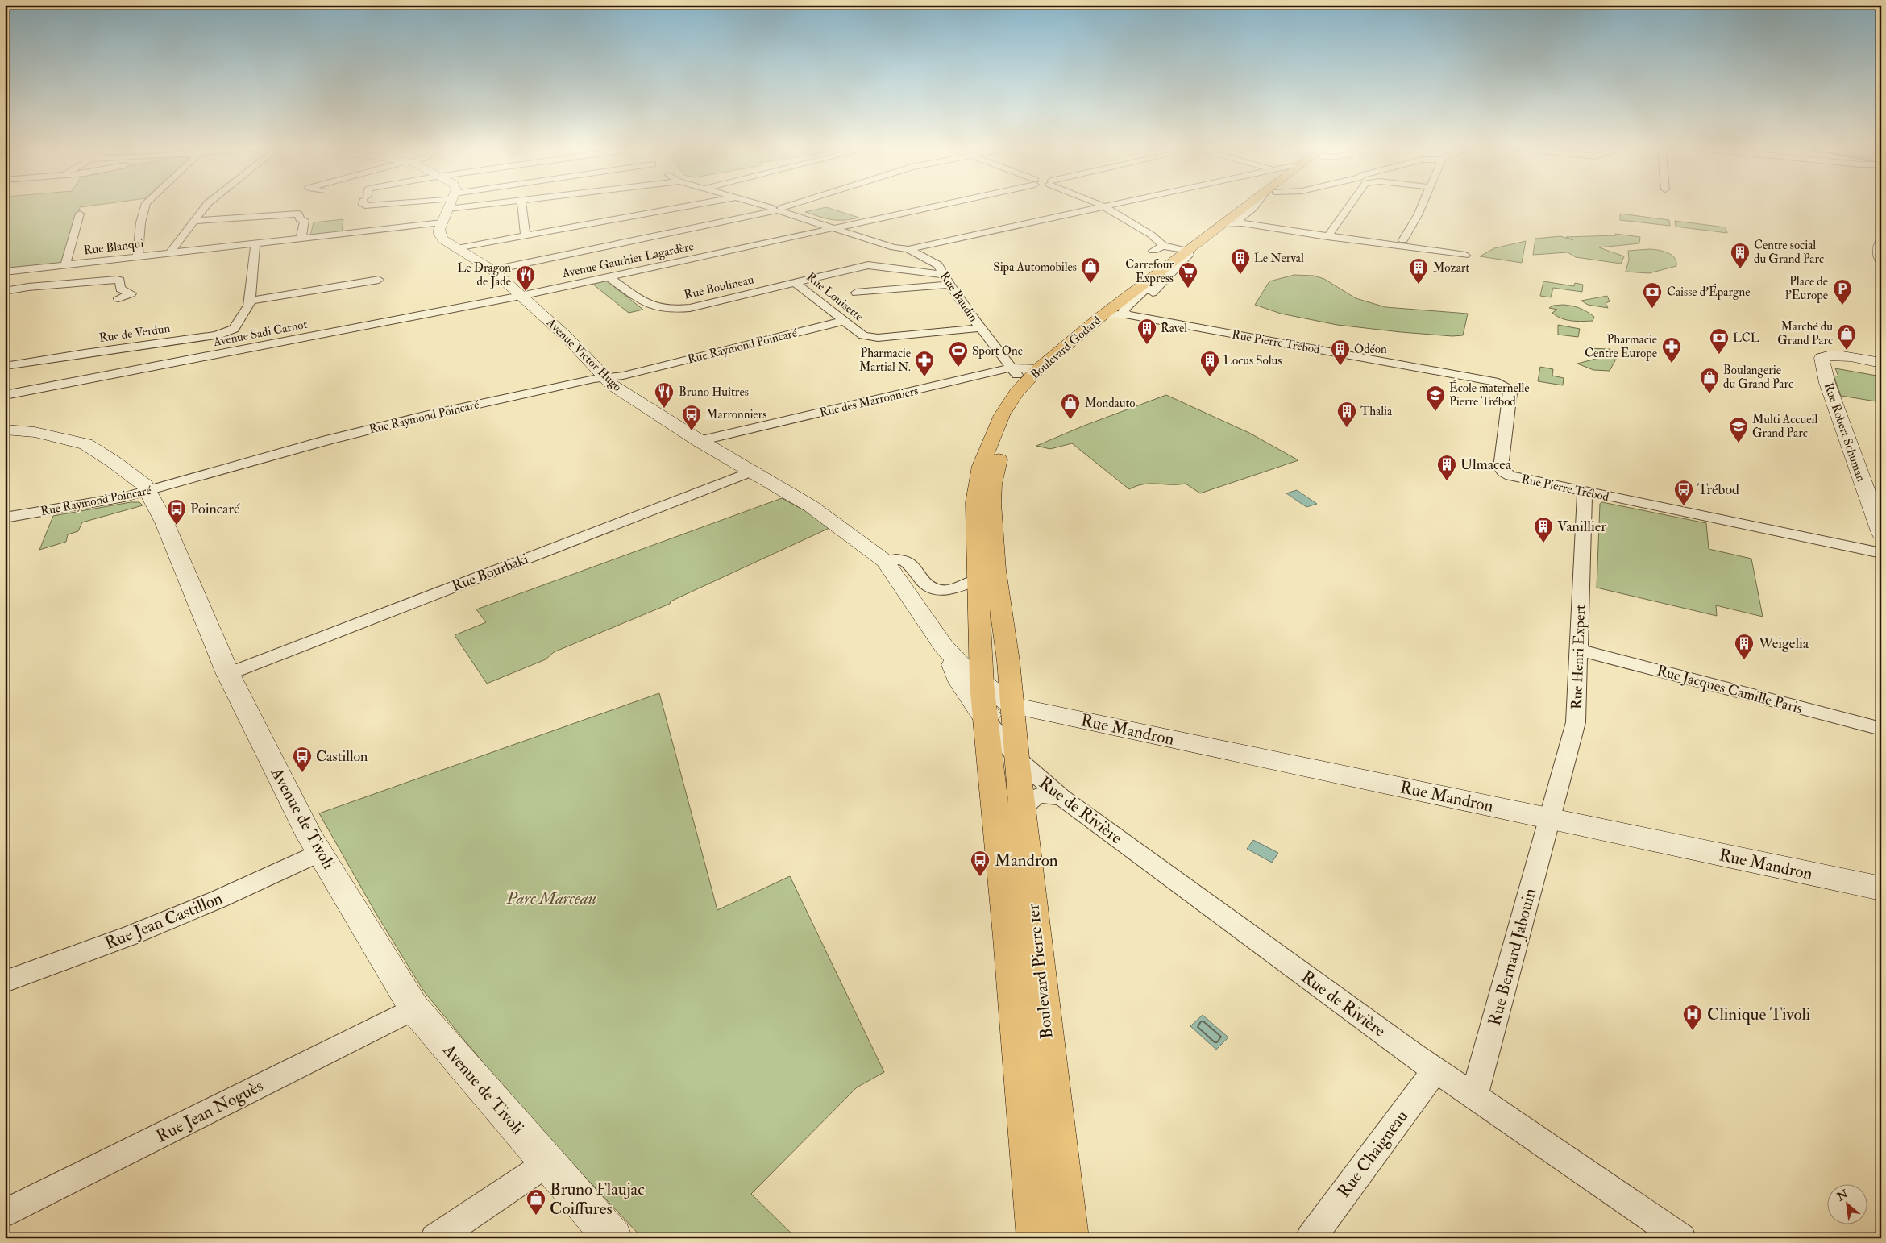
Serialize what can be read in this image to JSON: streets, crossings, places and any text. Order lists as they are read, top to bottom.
{
  "streets": {
    "main road": ["Boulevard Godard", "Boulevard Pierre 1er"],
    "street": [
      "Rue Blanqui",
      "Avenue Gauthier Lagardère",
      "Rue Boulineau",
      "Rue Louisette",
      "Rue Baudin",
      "Rue de Verdun",
      "Avenue Sadi Carnot",
      "Rue Pierre Trébod",
      "Rue Raymond Poincaré",
      "Avenue Victor Hugo",
      "Rue des Marronniers",
      "Rue Robert Schuman",
      "Rue Bourbaki",
      "Rue Henri Expert",
      "Rue Jacques Camille Paris",
      "Rue Mandron",
      "Rue de Rivière",
      "Avenue de Tivoli",
      "Rue Jean Castillon",
      "Rue Bernard Jabouin",
      "Rue Jean Noguès",
      "Rue Chaigneau"
    ]
  },
  "crossings": [
    ["Rue Blanqui", "Rue de Verdun"],
    ["Rue Blanqui", "Avenue Victor Hugo"],
    ["Avenue Gauthier Lagardère", "Rue Boulineau"],
    ["Avenue Gauthier Lagardère", "Rue Baudin"],
    ["Avenue Gauthier Lagardère", "Avenue Sadi Carnot"],
    ["Avenue Gauthier Lagardère", "Avenue Victor Hugo"],
    ["Rue Boulineau", "Rue Louisette"],
    ["Rue Louisette", "Rue Baudin"],
    ["Rue Louisette", "Rue Raymond Poincaré"],
    ["Rue Baudin", "Boulevard Godard"],
    ["Rue Baudin", "Rue des Marronniers"],
    ["Avenue Sadi Carnot", "Avenue Victor Hugo"],
    ["Rue Pierre Trébod", "Boulevard Godard"],
    ["Rue Pierre Trébod", "Rue Henri Expert"],
    ["Rue Raymond Poincaré", "Avenue Victor Hugo"],
    ["Rue Raymond Poincaré", "Avenue de Tivoli"],
    ["Boulevard Godard", "Avenue Victor Hugo"],
    ["Boulevard Godard", "Rue des Marronniers"],
    ["Boulevard Godard", "Rue Mandron"],
    ["Boulevard Godard", "Rue de Rivière"],
    ["Boulevard Godard", "Boulevard Pierre 1er"],
    ["Avenue Victor Hugo", "Rue des Marronniers"],
    ["Avenue Victor Hugo", "Rue Bourbaki"],
    ["Avenue Victor Hugo", "Rue Mandron"],
    ["Avenue Victor Hugo", "Rue de Rivière"],
    ["Avenue Victor Hugo", "Boulevard Pierre 1er"],
    ["Rue Bourbaki", "Avenue de Tivoli"],
    ["Rue Henri Expert", "Rue Jacques Camille Paris"],
    ["Rue Henri Expert", "Rue Mandron"],
    ["Rue Henri Expert", "Rue Bernard Jabouin"],
    ["Rue Mandron", "Rue Bernard Jabouin"],
    ["Rue Mandron", "Boulevard Pierre 1er"],
    ["Rue de Rivière", "Rue Bernard Jabouin"],
    ["Rue de Rivière", "Boulevard Pierre 1er"],
    ["Rue de Rivière", "Rue Chaigneau"],
    ["Avenue de Tivoli", "Rue Jean Castillon"],
    ["Avenue de Tivoli", "Rue Jean Noguès"]
  ],
  "parks": ["Parc Marceau"],
  "places": {
    "building": [
      "Centre social du Grand Parc",
      "Le Nerval",
      "Mozart",
      "Ravel",
      "Odéon",
      "Locus Solus",
      "Thalia",
      "Ulmacea",
      "Vanillier",
      "Weigelia"
    ],
    "shop": [
      "Sipa Automobiles",
      "Marché du Grand Parc",
      "Boulangerie du Grand Parc",
      "Mondauto",
      "Bruno Flaujac Coiffures"
    ],
    "supermarket": ["Carrefour Express"],
    "restaurant": ["Le Dragon de Jade", "Bruno Huîtres"],
    "parking": ["Place de l'Europe"],
    "bank": ["Caisse d'Épargne", "LCL"],
    "pharmacy": ["Pharmacie Centre Europe", "Pharmacie Martial N."],
    "sports": ["Sport One"],
    "school or university": ["École maternelle Pierre Trébod", "Multi Accueil Grand Parc"],
    "bus stop": [
      "Marronniers",
      "Trébod",
      "Poincaré",
      "Castillon",
      "Mandron"
    ],
    "hospital": ["Clinique Tivoli"]
  },
  "north": "top left"
}
